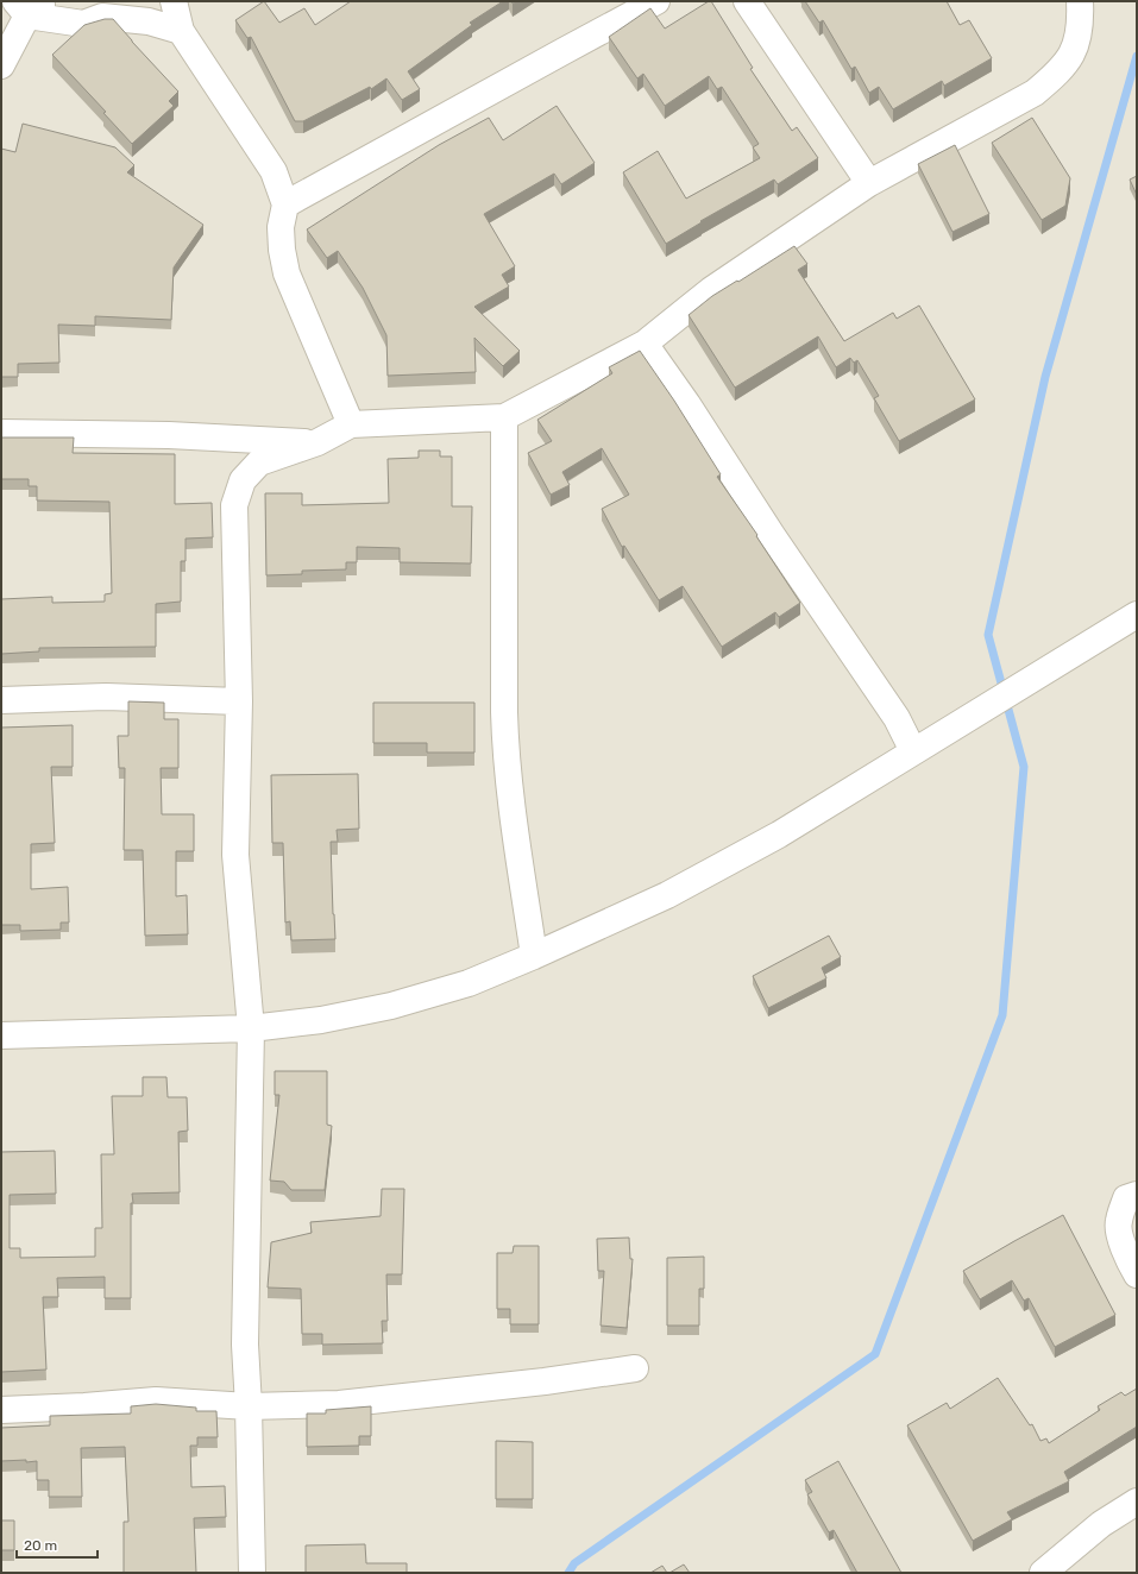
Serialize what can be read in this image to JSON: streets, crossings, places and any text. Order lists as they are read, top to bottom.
{
  "scale_bar": "20 m"
}
